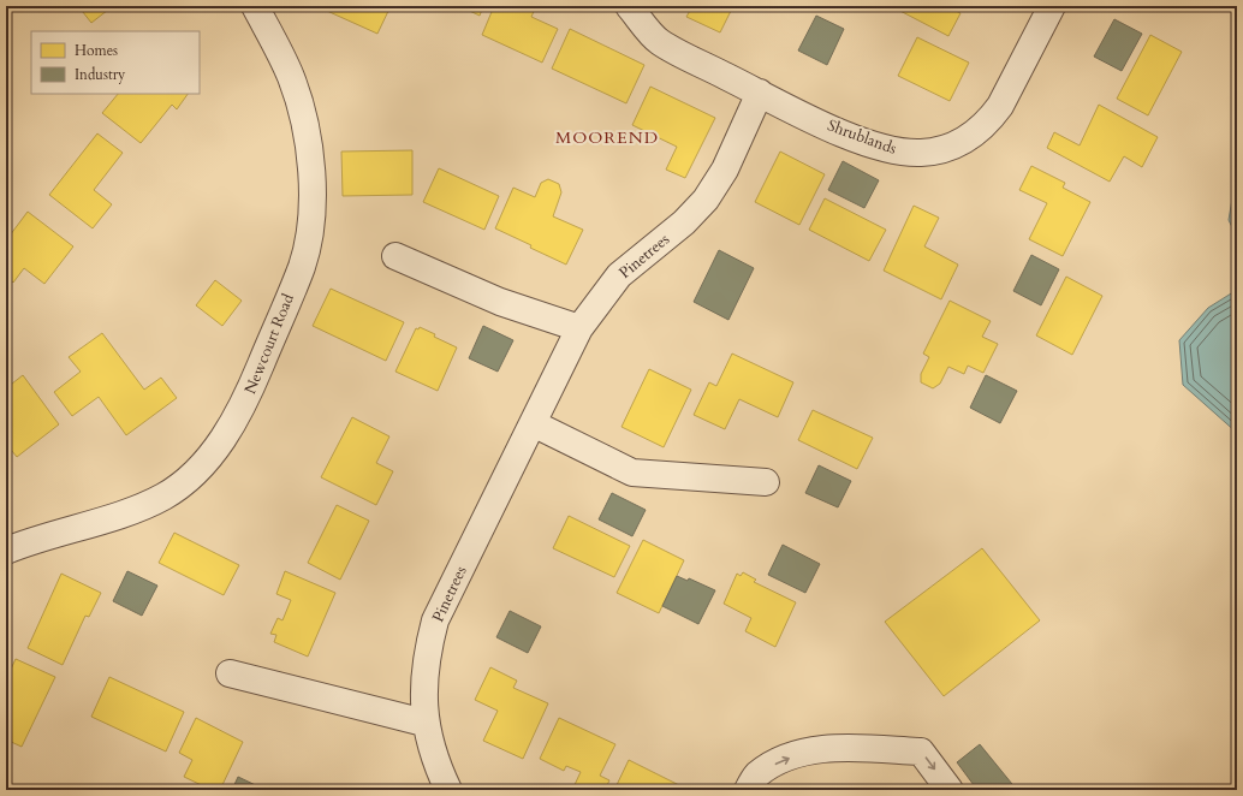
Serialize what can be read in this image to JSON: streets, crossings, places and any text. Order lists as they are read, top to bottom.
{
  "streets": {
    "street": ["Shrublands", "Pinetrees", "Newcourt Road"]
  },
  "crossings": [
    ["Shrublands", "Pinetrees"]
  ],
  "districts": ["MOOREND"],
  "legend": ["Homes", "Industry"]
}
